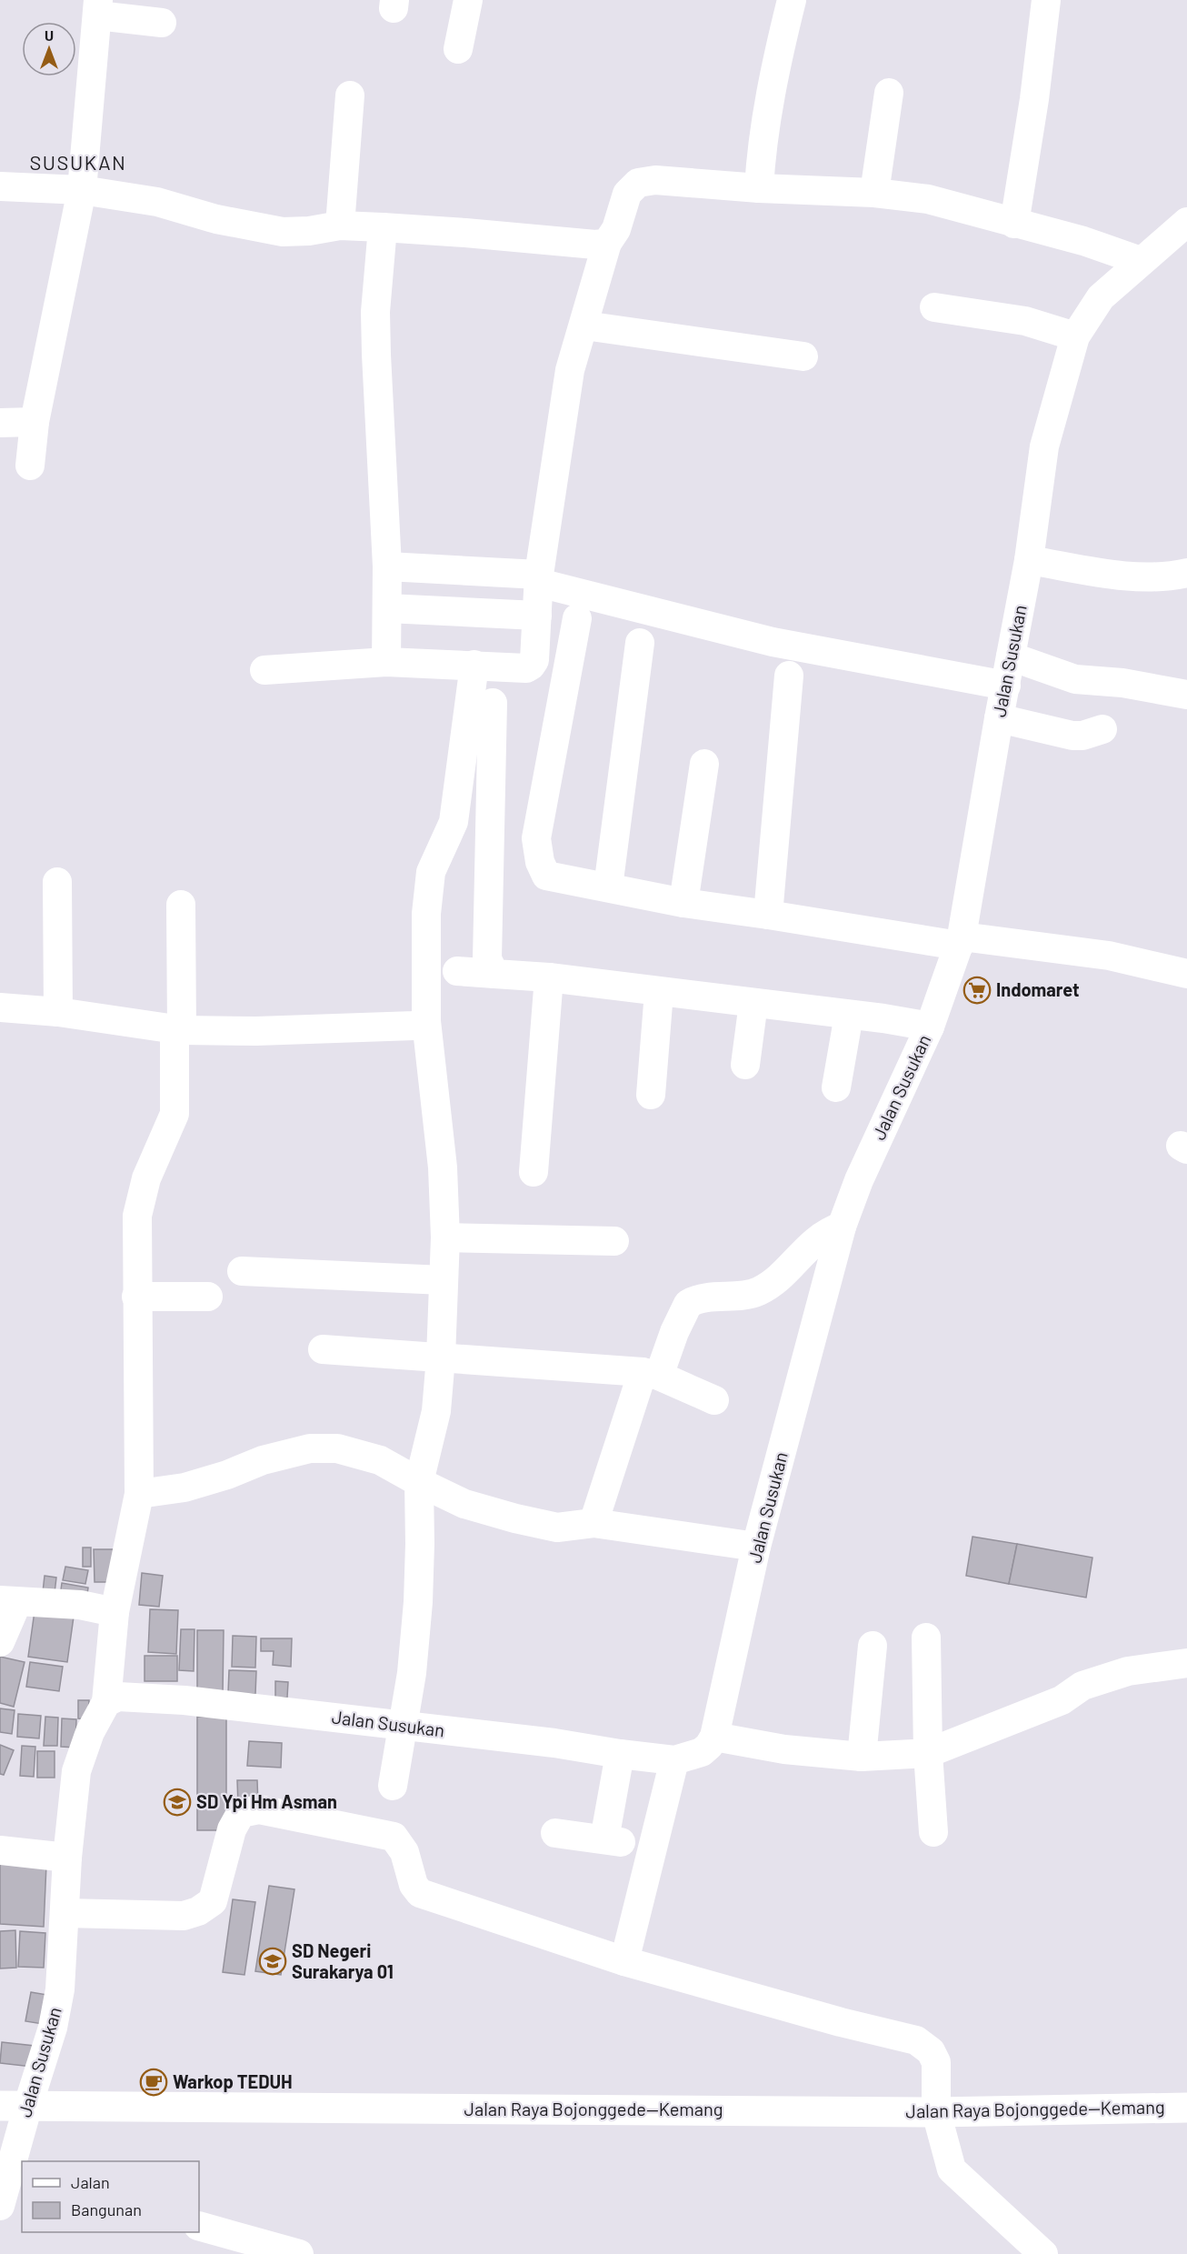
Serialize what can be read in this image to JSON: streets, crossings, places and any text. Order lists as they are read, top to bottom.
{
  "streets": {
    "highway": ["Jalan Raya Bojonggede—Kemang"],
    "street": ["Jalan Susukan"]
  },
  "crossings": [
    ["Jalan Susukan", "Jalan Raya Bojonggede—Kemang"]
  ],
  "districts": ["SUSUKAN"],
  "places": {
    "supermarket": ["Indomaret"],
    "school or university": ["SD Ypi Hm Asman", "SD Negeri Surakarya 01"],
    "cafe": ["Warkop TEDUH"]
  },
  "legend": ["Jalan", "Bangunan"],
  "north": "top"
}
